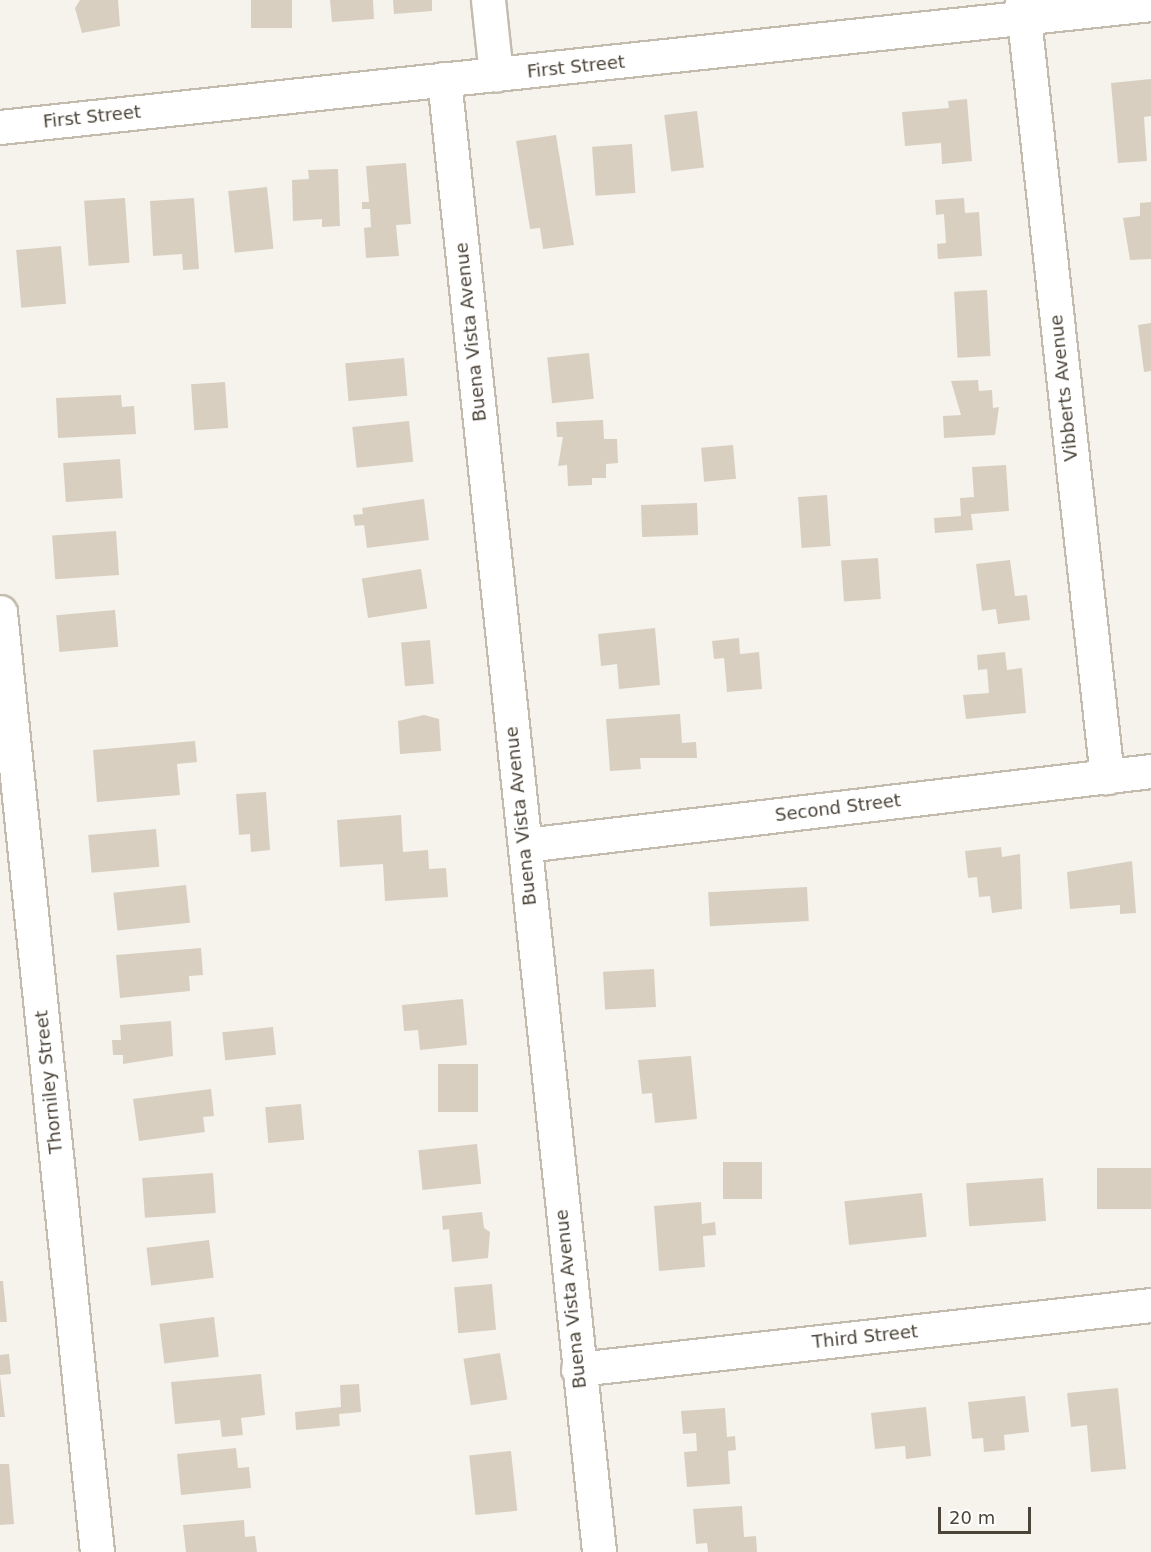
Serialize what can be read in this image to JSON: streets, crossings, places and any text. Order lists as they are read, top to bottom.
{
  "streets": {
    "street": [
      "First Street",
      "Buena Vista Avenue",
      "Vibberts Avenue",
      "Second Street",
      "Thorniley Street",
      "Third Street"
    ]
  },
  "crossings": [
    ["First Street", "Buena Vista Avenue"],
    ["First Street", "Vibberts Avenue"],
    ["Buena Vista Avenue", "Second Street"],
    ["Buena Vista Avenue", "Third Street"],
    ["Vibberts Avenue", "Second Street"]
  ],
  "scale_bar": "20 m"
}
